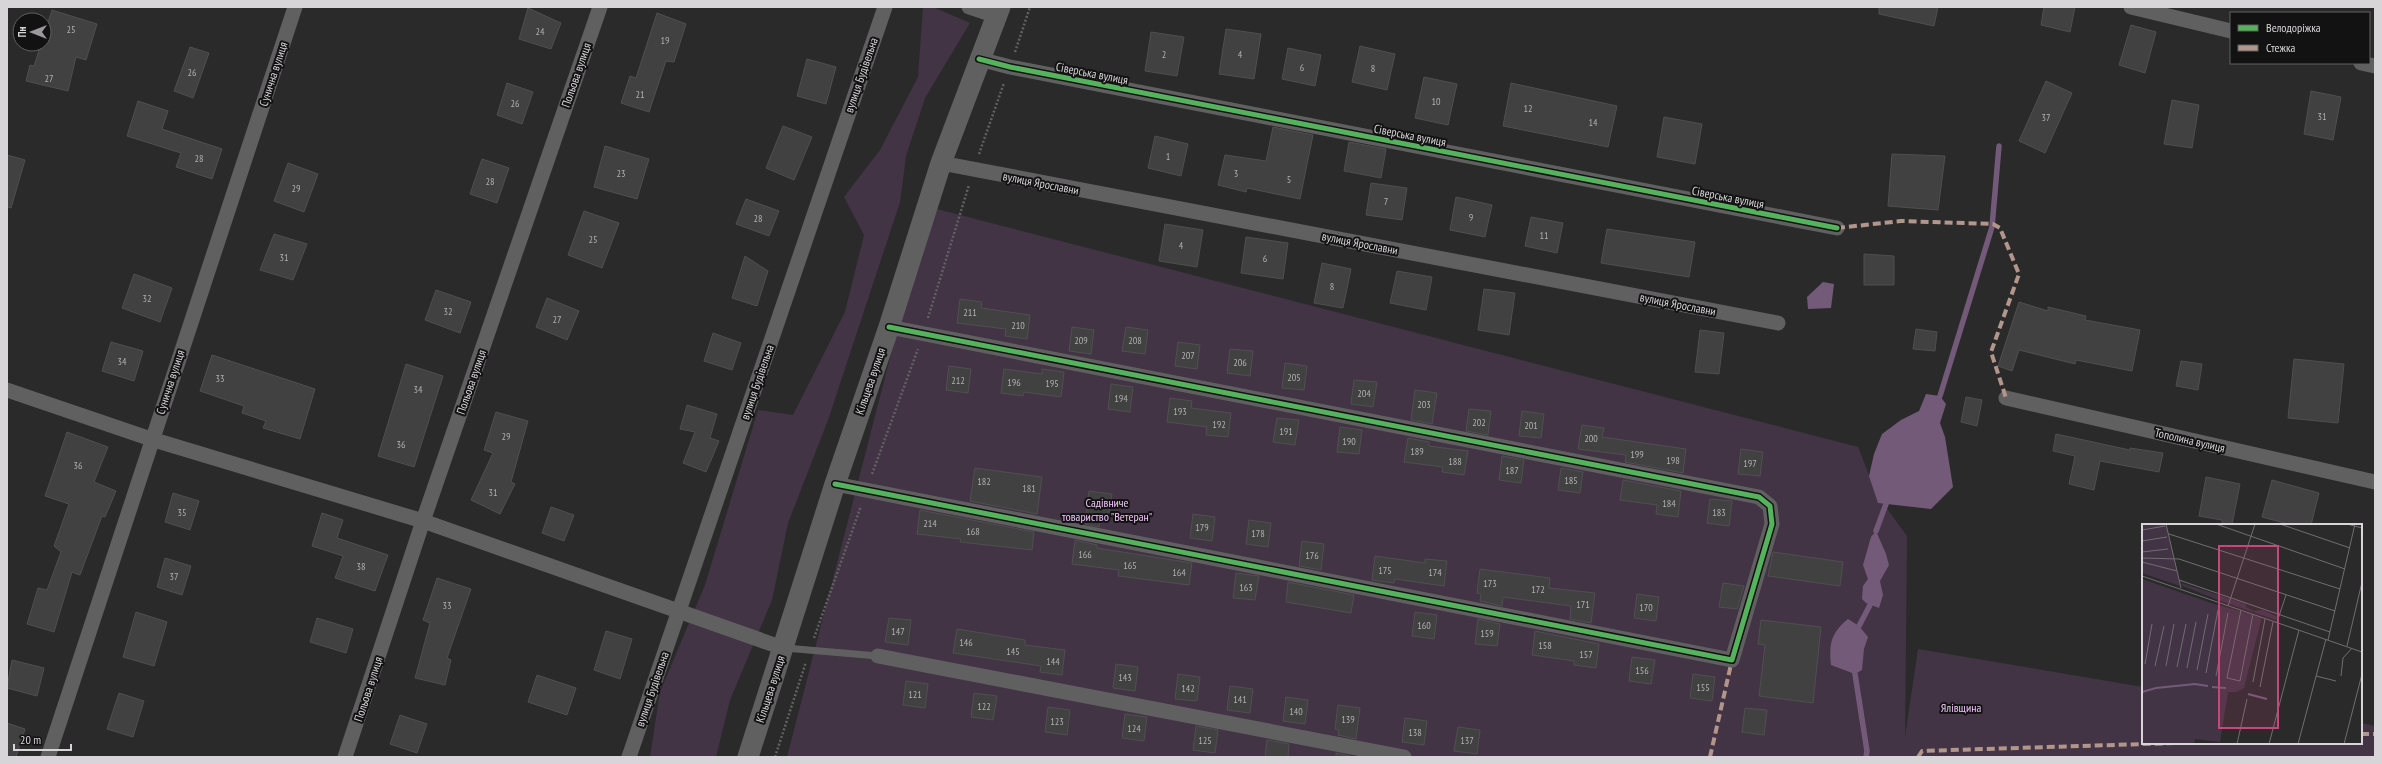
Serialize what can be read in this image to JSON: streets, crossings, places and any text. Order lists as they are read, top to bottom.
{
  "streets": {
    "main road": ["Кільцева вулиця"],
    "street": [
      "Сіверська вулиця",
      "Сунична вулиця",
      "Польова вулиця",
      "вулиця Будівельна",
      "вулиця Ярославни",
      "Тополина вулиця"
    ]
  },
  "crossings": [
    ["Сіверська вулиця", "Кільцева вулиця"],
    ["вулиця Ярославни", "Кільцева вулиця"]
  ],
  "parks": ["Садівниче товариство \"Ветеран\"", "Ялівщина"],
  "house_numbers": [
    "25",
    "24",
    "19",
    "2",
    "4",
    "6",
    "8",
    "26",
    "27",
    "21",
    "10",
    "26",
    "12",
    "31",
    "37",
    "14",
    "1",
    "28",
    "23",
    "3",
    "5",
    "28",
    "29",
    "7",
    "9",
    "28",
    "11",
    "25",
    "4",
    "31",
    "6",
    "8",
    "32",
    "32",
    "211",
    "27",
    "210",
    "209",
    "208",
    "207",
    "34",
    "206",
    "205",
    "33",
    "212",
    "196",
    "195",
    "34",
    "204",
    "194",
    "203",
    "193",
    "202",
    "192",
    "201",
    "191",
    "29",
    "200",
    "190",
    "36",
    "189",
    "199",
    "198",
    "188",
    "197",
    "36",
    "187",
    "185",
    "182",
    "181",
    "31",
    "184",
    "35",
    "183",
    "214",
    "179",
    "168",
    "178",
    "166",
    "176",
    "165",
    "38",
    "175",
    "164",
    "174",
    "37",
    "173",
    "163",
    "172",
    "171",
    "33",
    "170",
    "160",
    "147",
    "159",
    "146",
    "158",
    "145",
    "157",
    "144",
    "156",
    "143",
    "155",
    "142",
    "121",
    "141",
    "122",
    "140",
    "139",
    "123",
    "124",
    "138",
    "125",
    "137"
  ],
  "legend": ["Велодоріжка", "Стежка"],
  "scale_bar": "20 m",
  "north": "left"
}
